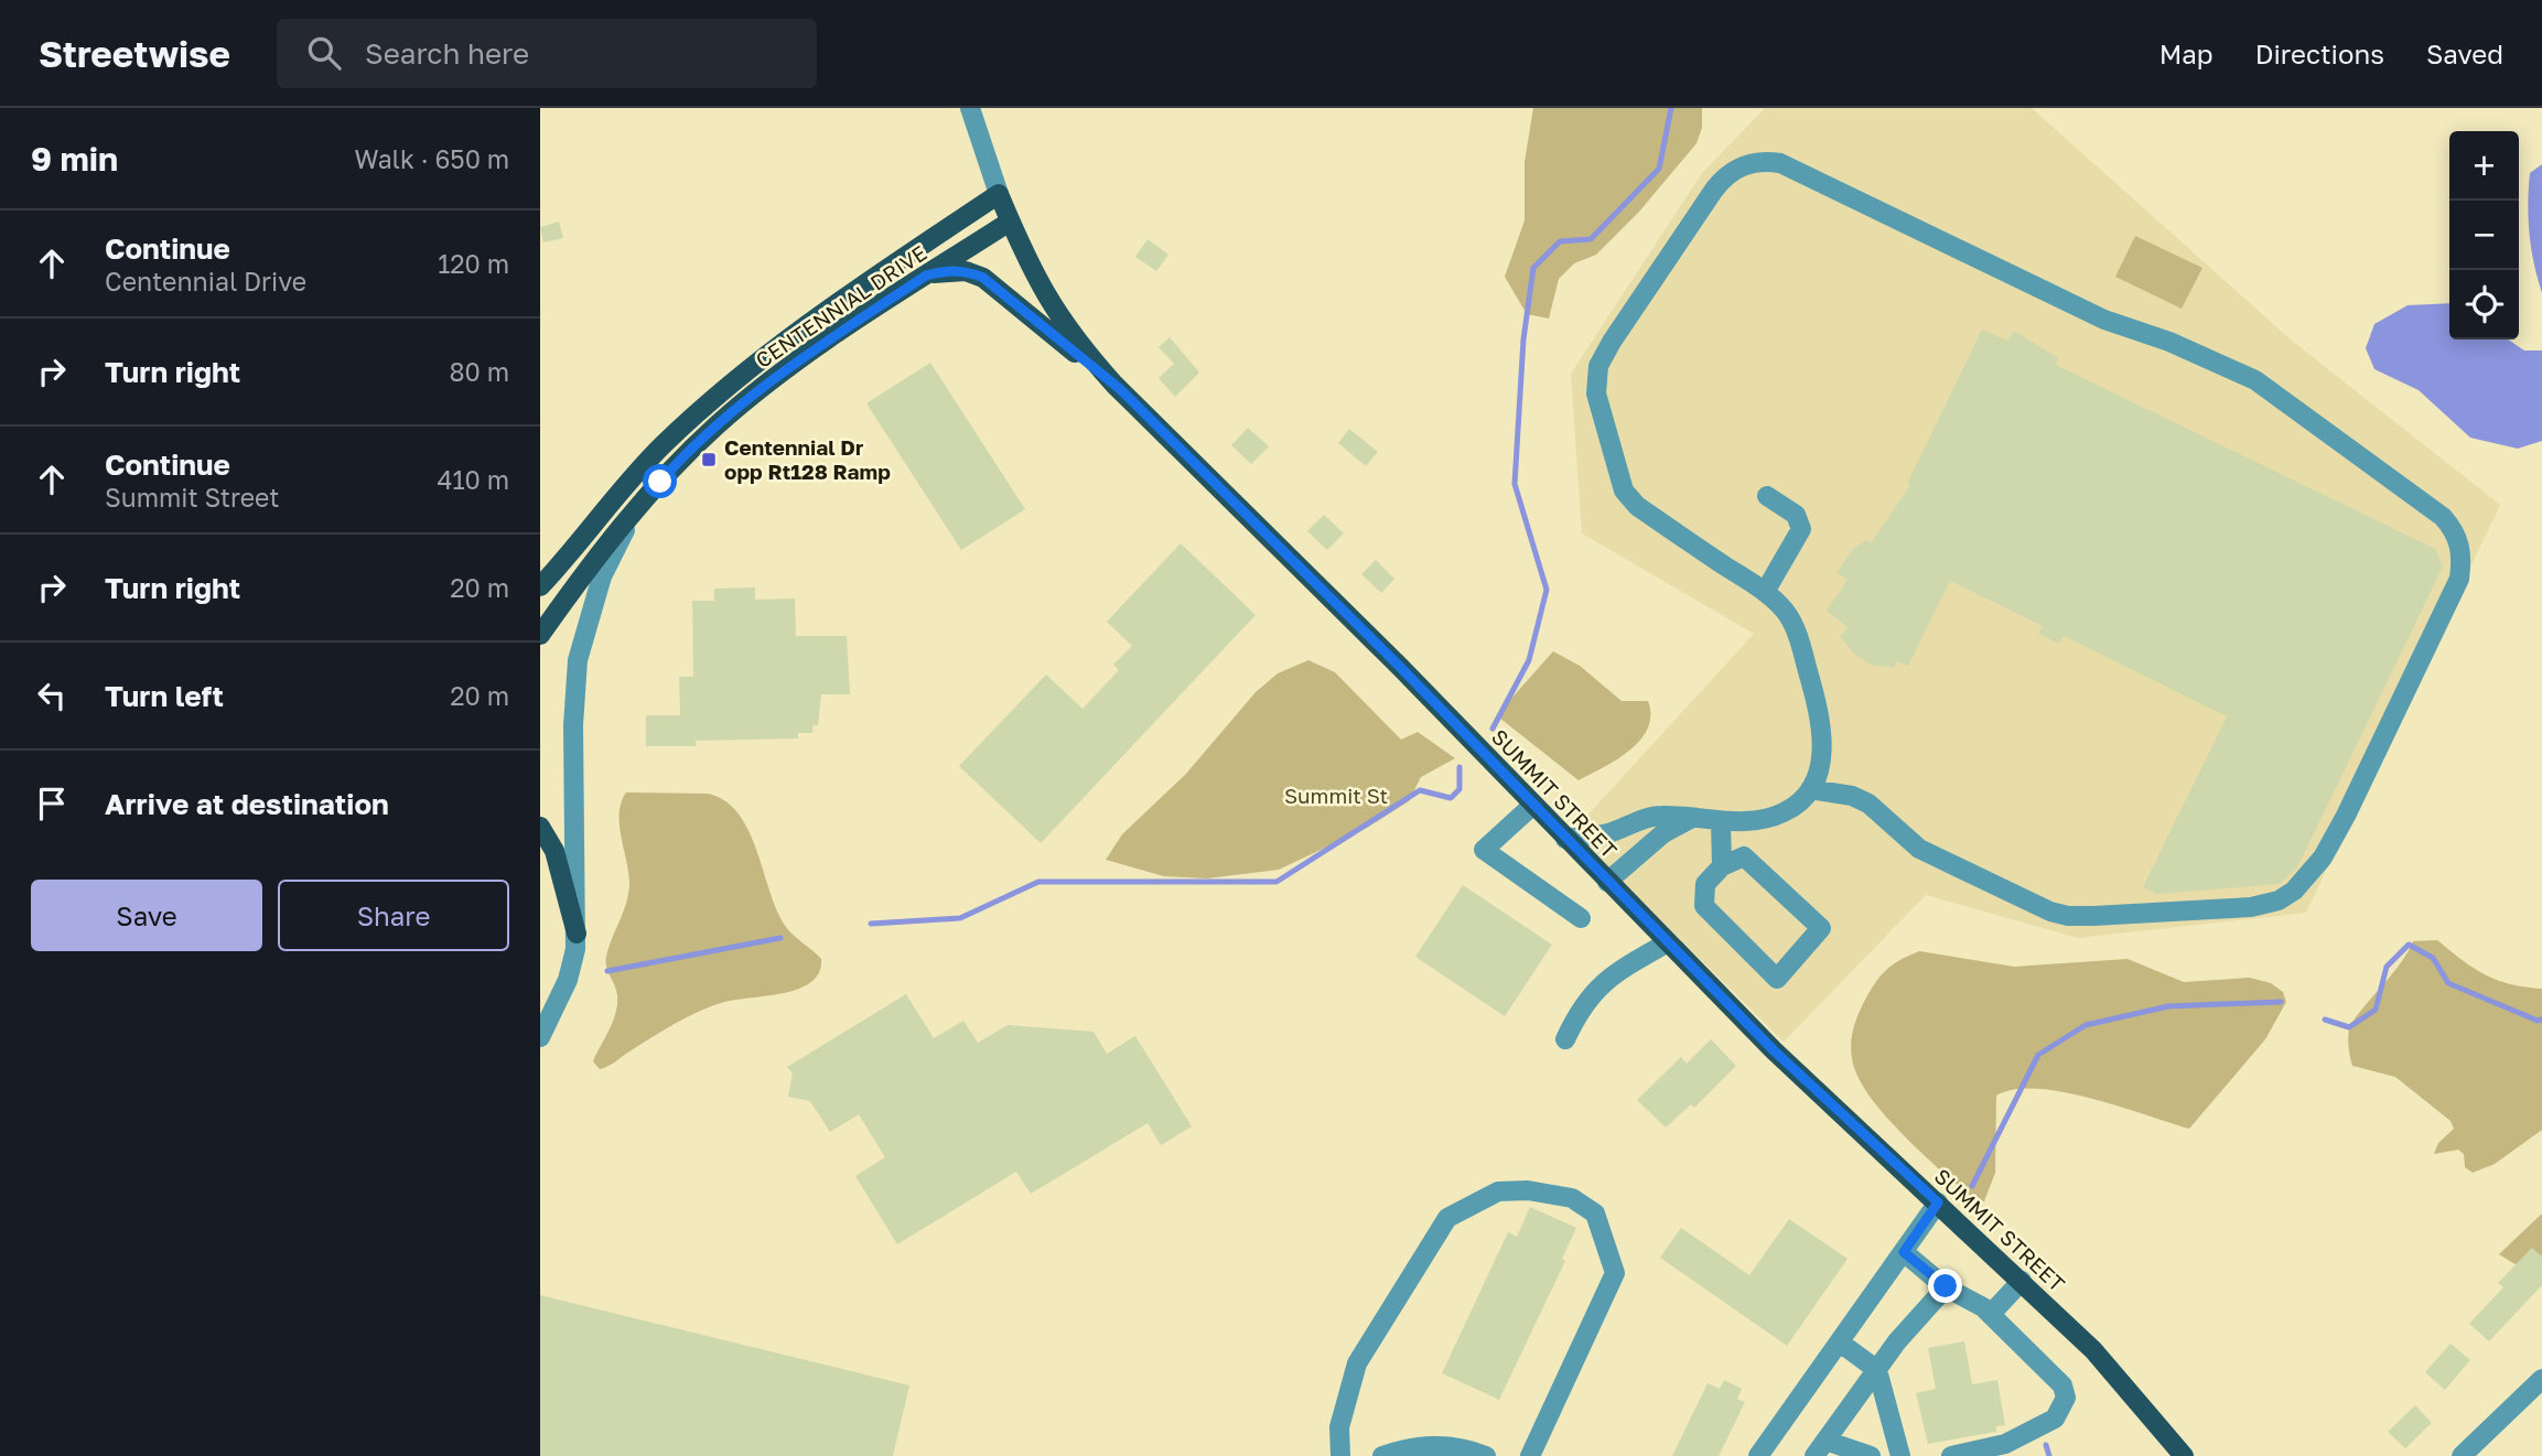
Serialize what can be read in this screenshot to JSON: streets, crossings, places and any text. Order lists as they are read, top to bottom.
{
  "streets": {
    "main road": ["CENTENNIAL DRIVE", "SUMMIT STREET"]
  },
  "crossings": [
    ["CENTENNIAL DRIVE", "SUMMIT STREET"]
  ],
  "parks": ["Summit St"],
  "places": {
    "transit": ["Centennial Dr opp Rt128 Ramp"]
  },
  "page": {
    "header": "Streetwise",
    "search": "Search here",
    "nav": ["Map", "Directions", "Saved"],
    "heading": ["9 min", "Walk · 650 m"],
    "map_buttons": ["+", "−"],
    "list": [
      ["Continue", "Centennial Drive", "120 m"],
      ["Turn right", "80 m"],
      ["Continue", "Summit Street", "410 m"],
      ["Turn right", "20 m"],
      ["Turn left", "20 m"],
      "Arrive at destination"
    ],
    "buttons": ["Save", "Share"]
  }
}
